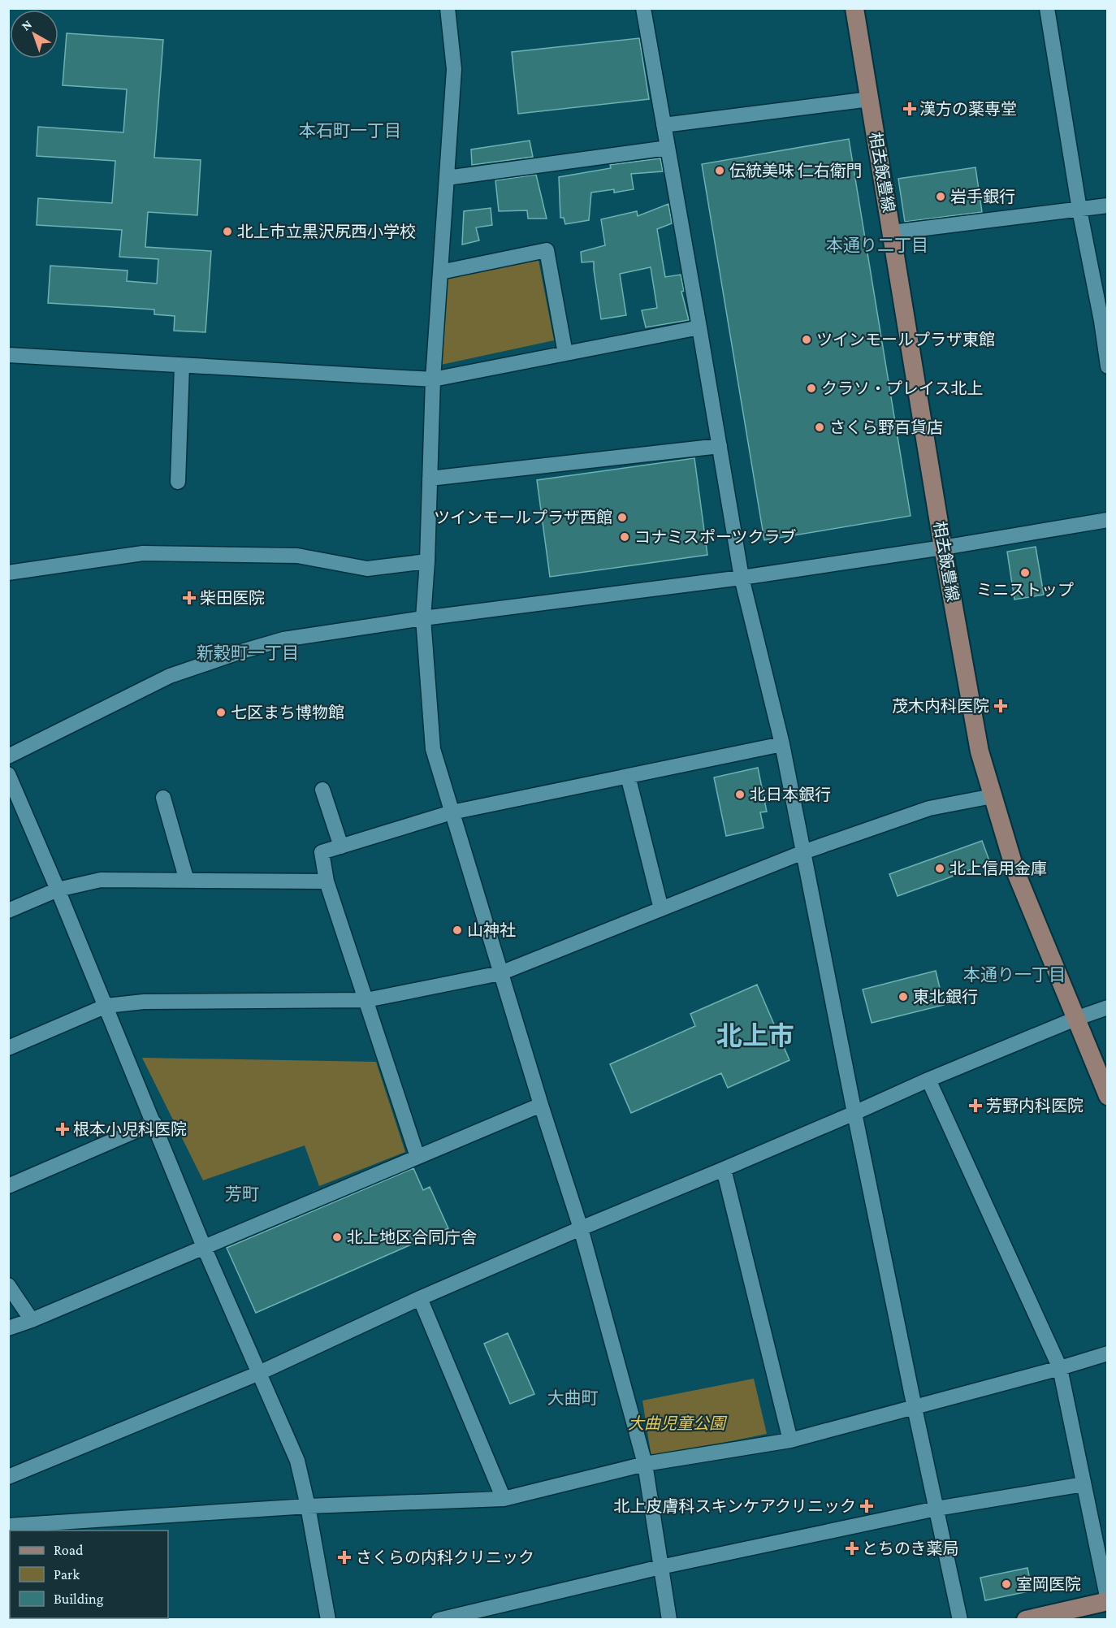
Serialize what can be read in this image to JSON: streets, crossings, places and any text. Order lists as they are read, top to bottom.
{
  "streets": {
    "main road": ["相去飯豊線"]
  },
  "districts": [
    "本石町一丁目",
    "本通り二丁目",
    "新穀町一丁目",
    "本通り一丁目",
    "北上市",
    "芳町",
    "大曲町"
  ],
  "parks": ["大曲児童公園"],
  "places": {
    "health": [
      "漢方の薬専堂",
      "柴田医院",
      "茂木内科医院",
      "芳野内科医院",
      "根本小児科医院",
      "北上皮膚科スキンケアクリニック",
      "とちのき薬局",
      "さくらの内科クリニック"
    ],
    "other": [
      "伝統美味 仁右衛門",
      "岩手銀行",
      "北上市立黒沢尻西小学校",
      "ツインモールプラザ東館",
      "クラソ・プレイス北上",
      "さくら野百貨店",
      "ツインモールプラザ西館",
      "コナミスポーツクラブ",
      "ミニストップ",
      "七区まち博物館",
      "北日本銀行",
      "北上信用金庫",
      "山神社",
      "東北銀行",
      "北上地区合同庁舎",
      "室岡医院"
    ]
  },
  "legend": ["Road", "Park", "Building"],
  "north": "top left"
}
